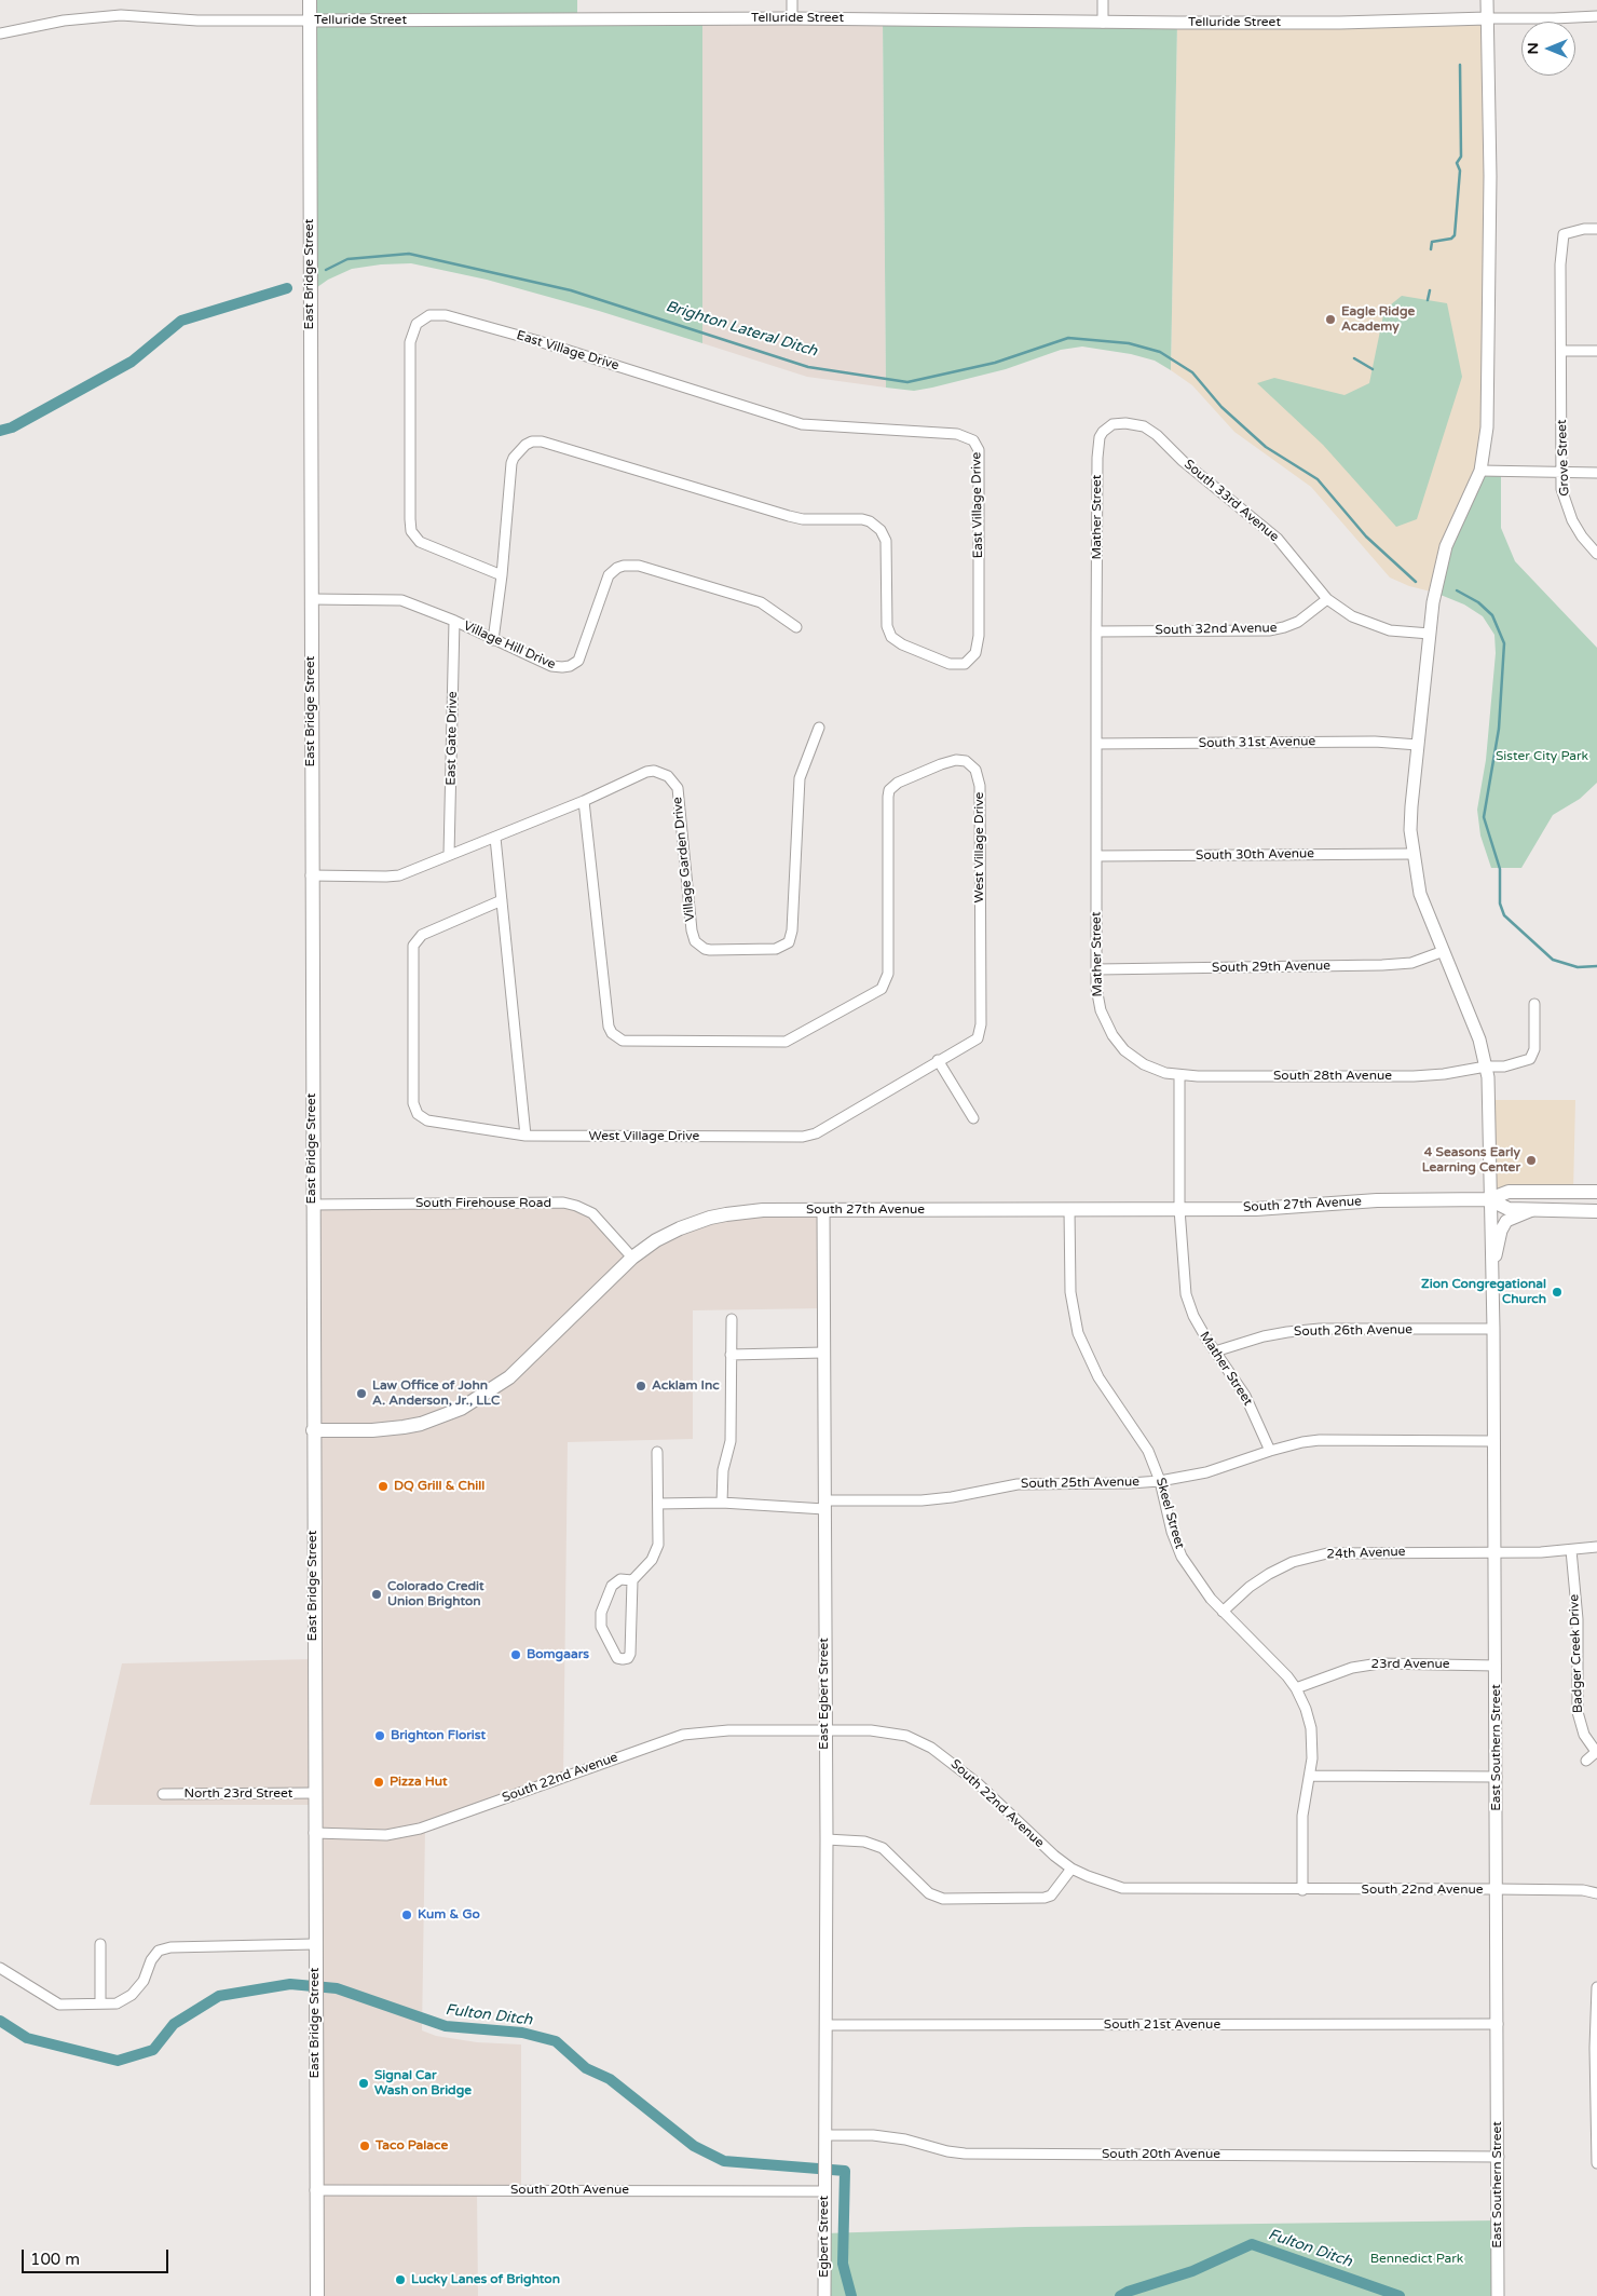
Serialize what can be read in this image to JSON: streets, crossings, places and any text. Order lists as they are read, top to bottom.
{
  "streets": {
    "main road": ["East Bridge Street", "South 27th Avenue"],
    "street": [
      "Telluride Street",
      "East Village Drive",
      "Grove Street",
      "South 33rd Avenue",
      "Mather Street",
      "South 32nd Avenue",
      "Village Hill Drive",
      "East Gate Drive",
      "South 31st Avenue",
      "West Village Drive",
      "South 30th Avenue",
      "Village Garden Drive",
      "South 29th Avenue",
      "South 28th Avenue",
      "South Firehouse Road",
      "South 26th Avenue",
      "South 25th Avenue",
      "Skeel Street",
      "24th Avenue",
      "Badger Creek Drive",
      "23rd Avenue",
      "East Egbert Street",
      "East Southern Street",
      "South 22nd Avenue",
      "North 23rd Street",
      "South 21st Avenue",
      "South 20th Avenue",
      "Egbert Street"
    ]
  },
  "crossings": [
    ["Telluride Street", "East Bridge Street"],
    ["Telluride Street", "East Southern Street"],
    ["East Bridge Street", "Village Hill Drive"],
    ["East Bridge Street", "Village Garden Drive"],
    ["East Bridge Street", "South Firehouse Road"],
    ["East Bridge Street", "South 27th Avenue"],
    ["East Bridge Street", "South 22nd Avenue"],
    ["East Bridge Street", "North 23rd Street"],
    ["East Bridge Street", "South 20th Avenue"],
    ["East Village Drive", "Village Hill Drive"],
    ["South 33rd Avenue", "Mather Street"],
    ["South 33rd Avenue", "South 32nd Avenue"],
    ["South 33rd Avenue", "East Southern Street"],
    ["Mather Street", "South 32nd Avenue"],
    ["Mather Street", "South 31st Avenue"],
    ["Mather Street", "South 30th Avenue"],
    ["Mather Street", "South 29th Avenue"],
    ["Mather Street", "South 28th Avenue"],
    ["Mather Street", "South 27th Avenue"],
    ["Mather Street", "South 26th Avenue"],
    ["Mather Street", "South 25th Avenue"],
    ["Village Hill Drive", "East Gate Drive"],
    ["East Gate Drive", "Village Garden Drive"],
    ["South 31st Avenue", "East Southern Street"],
    ["West Village Drive", "Village Garden Drive"],
    ["South 30th Avenue", "East Southern Street"],
    ["South 29th Avenue", "East Southern Street"],
    ["South 28th Avenue", "East Southern Street"],
    ["South Firehouse Road", "South 27th Avenue"],
    ["South 27th Avenue", "Skeel Street"],
    ["South 27th Avenue", "East Egbert Street"],
    ["South 27th Avenue", "East Southern Street"],
    ["South 26th Avenue", "East Southern Street"],
    ["South 25th Avenue", "Skeel Street"],
    ["South 25th Avenue", "East Egbert Street"],
    ["South 25th Avenue", "East Southern Street"],
    ["Skeel Street", "24th Avenue"],
    ["Skeel Street", "23rd Avenue"],
    ["Skeel Street", "South 22nd Avenue"],
    ["24th Avenue", "Badger Creek Drive"],
    ["24th Avenue", "East Southern Street"],
    ["23rd Avenue", "East Southern Street"],
    ["East Egbert Street", "South 22nd Avenue"],
    ["East Egbert Street", "South 21st Avenue"],
    ["East Egbert Street", "South 20th Avenue"],
    ["East Egbert Street", "Egbert Street"],
    ["East Southern Street", "South 22nd Avenue"],
    ["East Southern Street", "South 21st Avenue"],
    ["East Southern Street", "South 20th Avenue"],
    ["South 20th Avenue", "Egbert Street"]
  ],
  "water": ["Brighton Lateral Ditch", "Fulton Ditch"],
  "parks": ["Sister City Park", "Bennedict Park"],
  "places": [
    "Eagle Ridge Academy",
    "4 Seasons Early Learning Center",
    "Zion Congregational Church",
    "Acklam Inc",
    "Law Office of John A. Anderson, Jr., LLC",
    "DQ Grill & Chill",
    "Colorado Credit Union Brighton",
    "Bomgaars",
    "Brighton Florist",
    "Pizza Hut",
    "Kum & Go",
    "Signal Car Wash on Bridge",
    "Taco Palace",
    "Lucky Lanes of Brighton"
  ],
  "scale_bar": "100 m",
  "north": "left"
}
